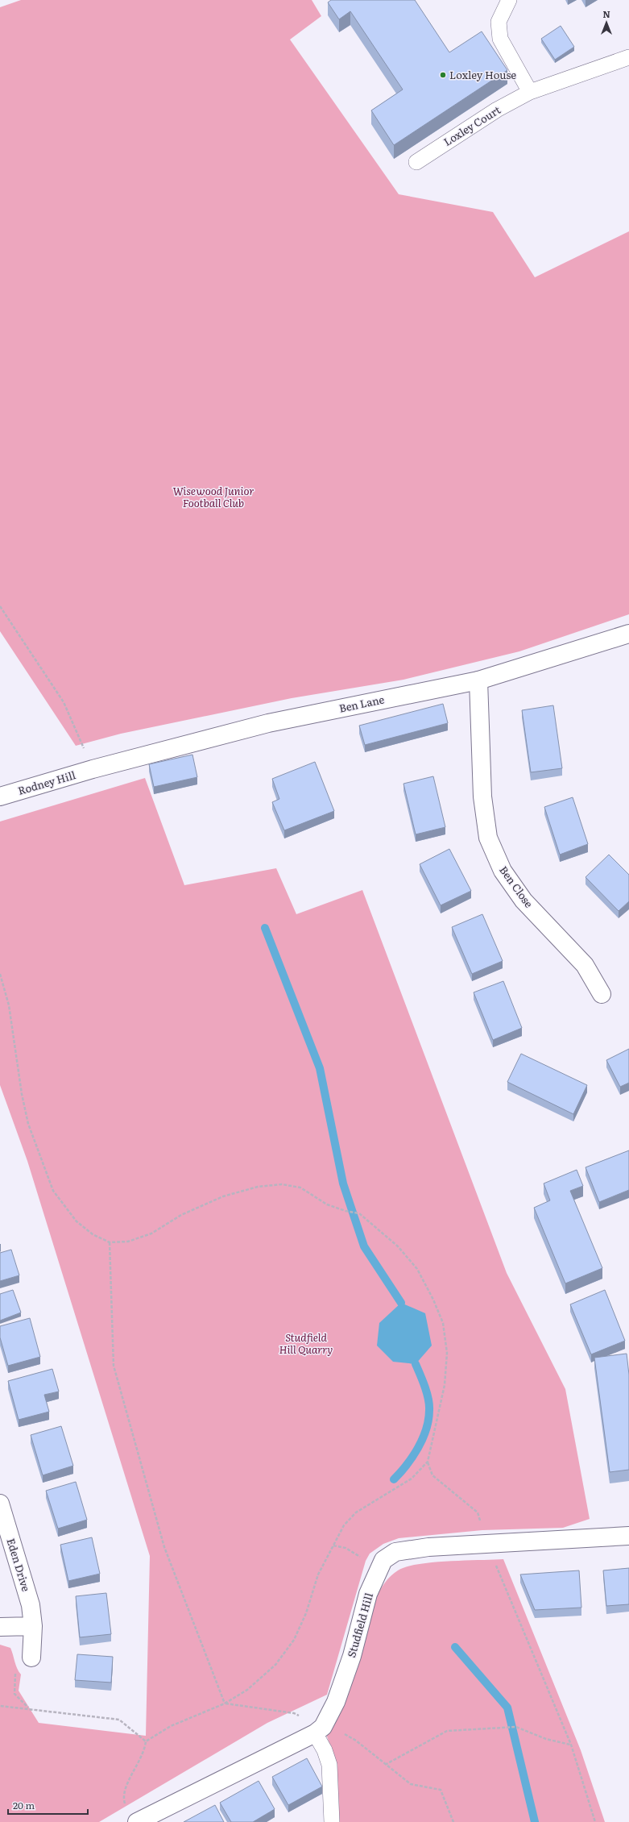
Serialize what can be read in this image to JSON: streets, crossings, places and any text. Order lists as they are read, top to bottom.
{
  "streets": {
    "street": [
      "Ben Lane",
      "Rodney Hill",
      "Ben Close",
      "Eden Drive",
      "Studfield Hill"
    ],
    "lane": ["Loxley Court"]
  },
  "crossings": [
    ["Ben Lane", "Rodney Hill"],
    ["Ben Lane", "Ben Close"]
  ],
  "parks": ["Wisewood Junior Football Club", "Studfield Hill Quarry"],
  "places": ["Loxley House"],
  "scale_bar": "20 m",
  "north": "top"
}
